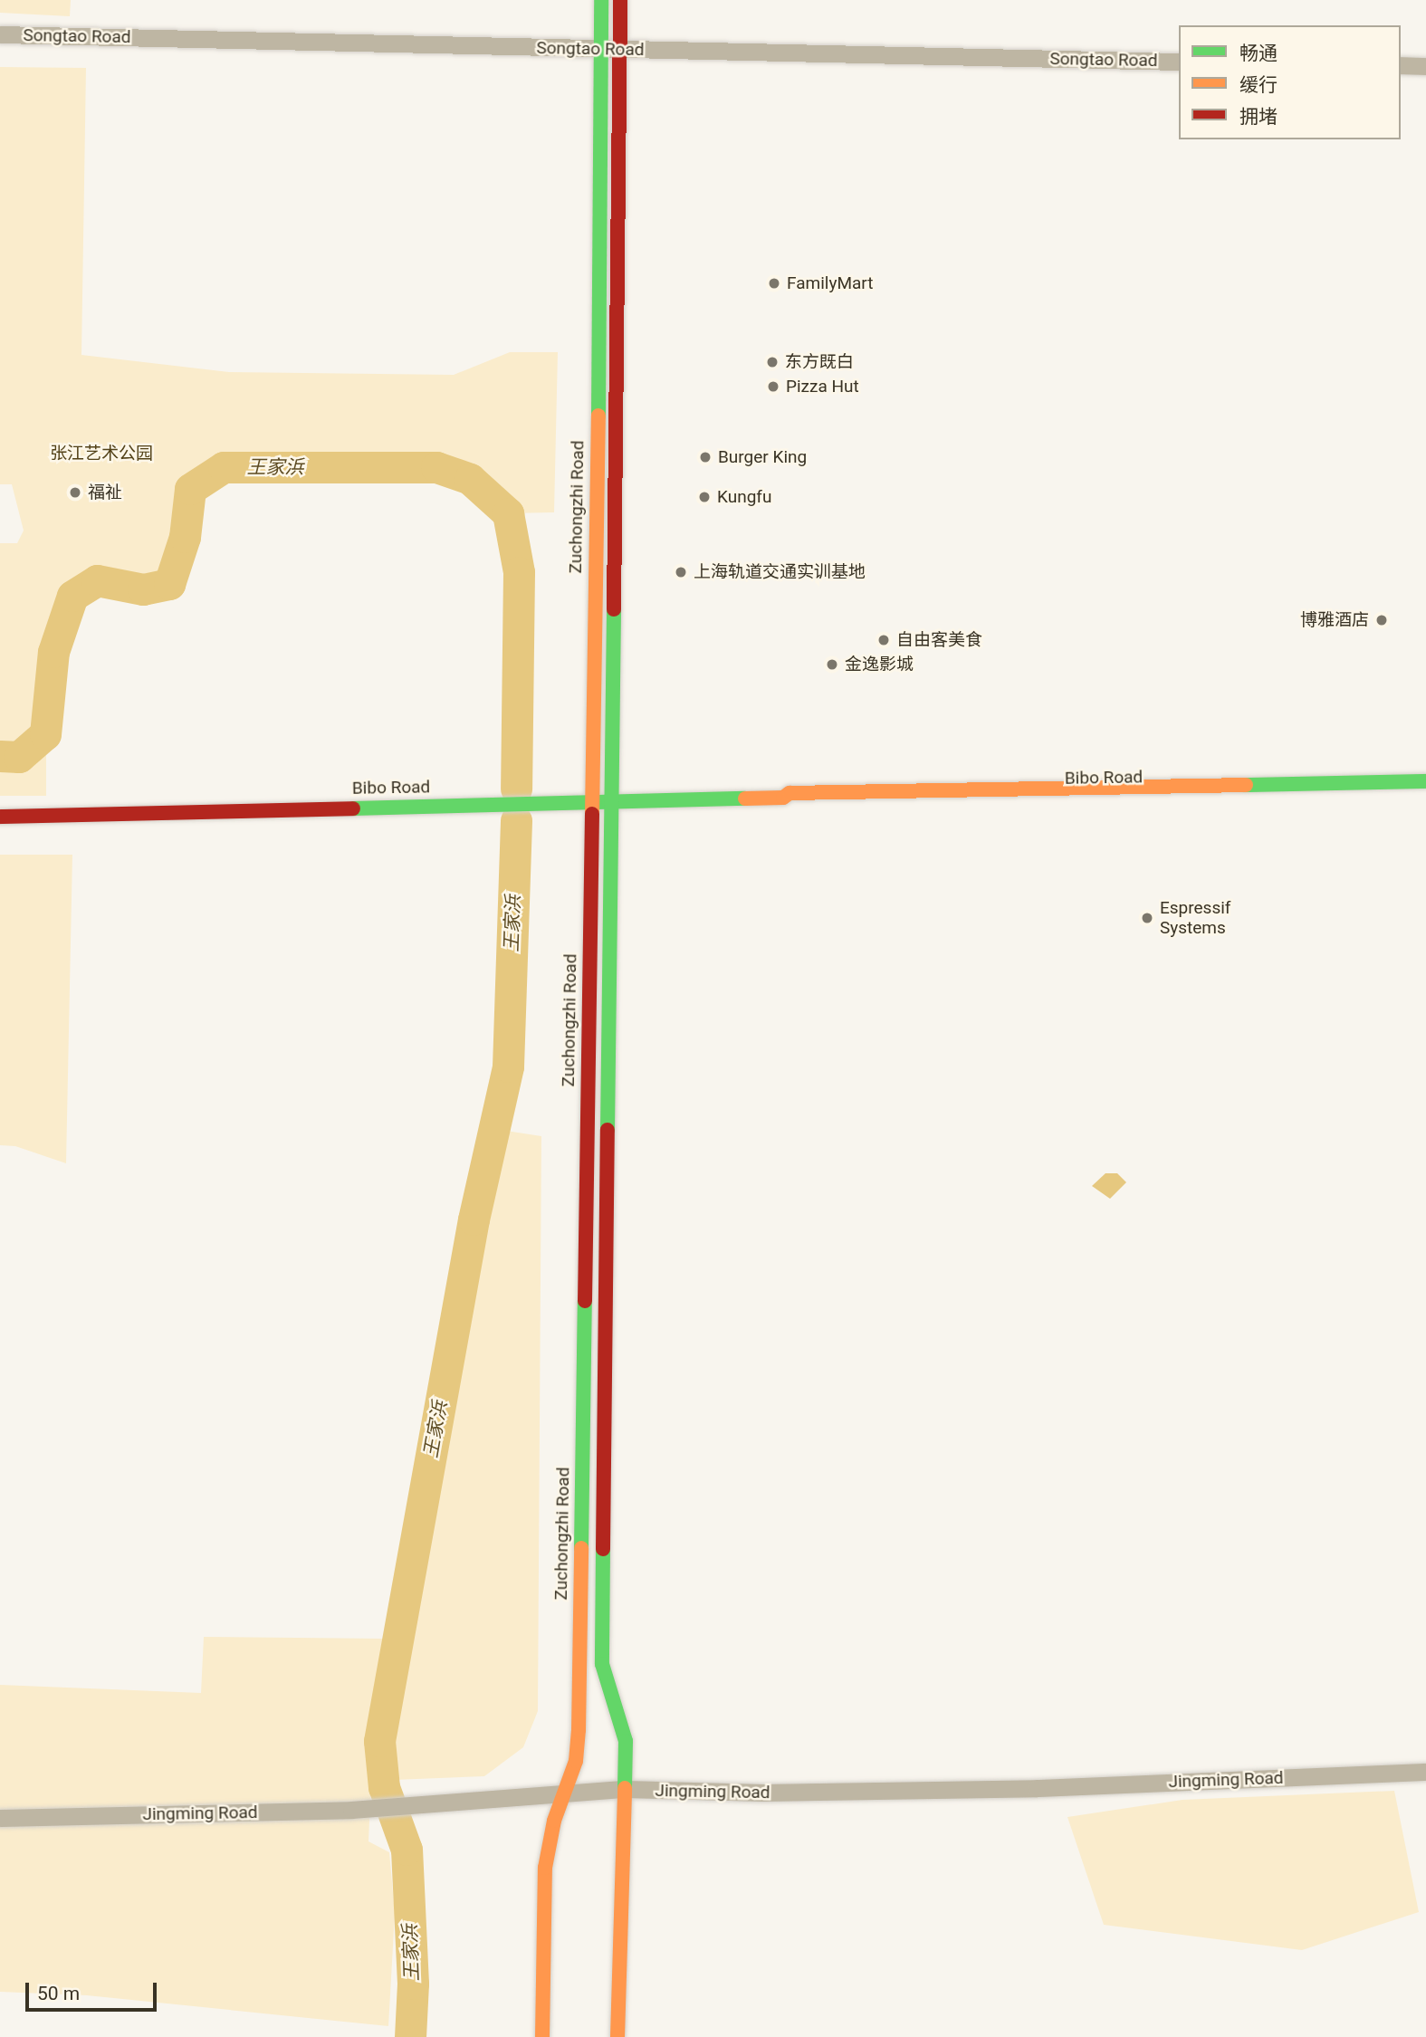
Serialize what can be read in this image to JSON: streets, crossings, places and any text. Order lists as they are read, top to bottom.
{
  "streets": {
    "main road": ["Zuchongzhi Road", "Bibo Road"],
    "street": ["Songtao Road", "Jingming Road"]
  },
  "crossings": [
    ["Songtao Road", "Zuchongzhi Road"],
    ["Zuchongzhi Road", "Bibo Road"],
    ["Zuchongzhi Road", "Jingming Road"]
  ],
  "water": ["王家浜"],
  "parks": ["张江艺术公园"],
  "places": [
    "FamilyMart",
    "东方既白",
    "Pizza Hut",
    "Burger King",
    "福祉",
    "Kungfu",
    "上海轨道交通实训基地",
    "博雅酒店",
    "自由客美食",
    "金逸影城",
    "Espressif Systems"
  ],
  "legend": ["畅通", "缓行", "拥堵"],
  "scale_bar": "50 m"
}
